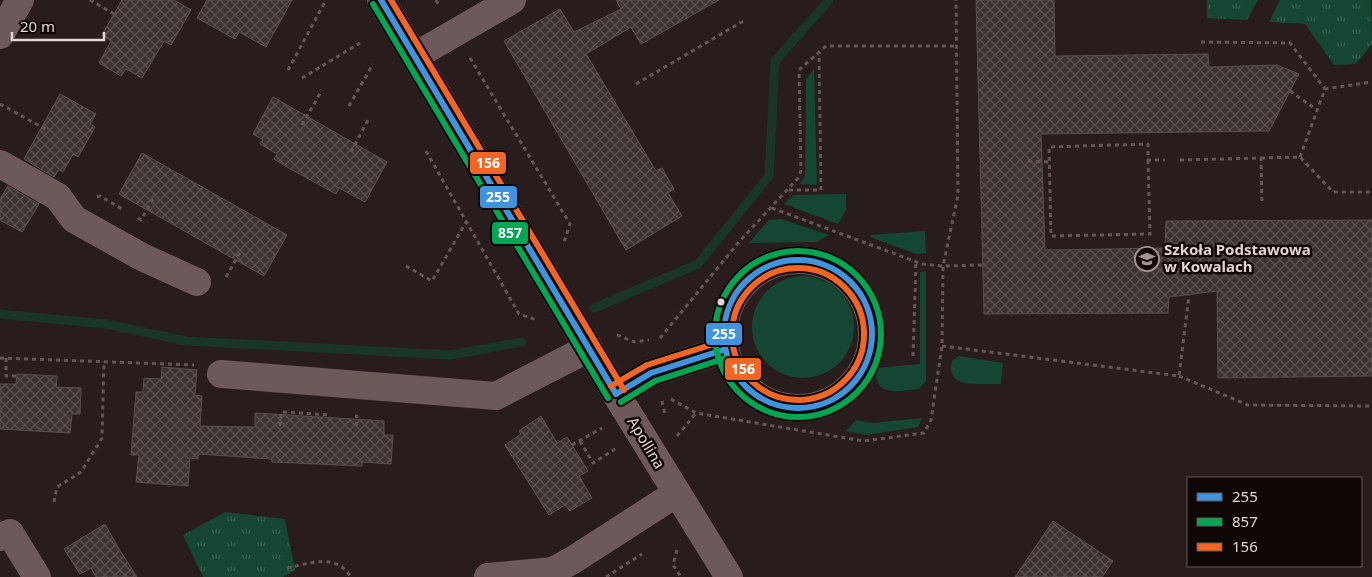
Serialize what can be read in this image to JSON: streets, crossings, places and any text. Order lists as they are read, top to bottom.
{
  "streets": {
    "street": ["Apollina"]
  },
  "places": {
    "school or university": ["Szkoła Podstawowa w Kowalach"]
  },
  "lines": ["transit line 255", "transit line 156", "transit line 857"],
  "legend": ["255", "857", "156"],
  "scale_bar": "20 m"
}
